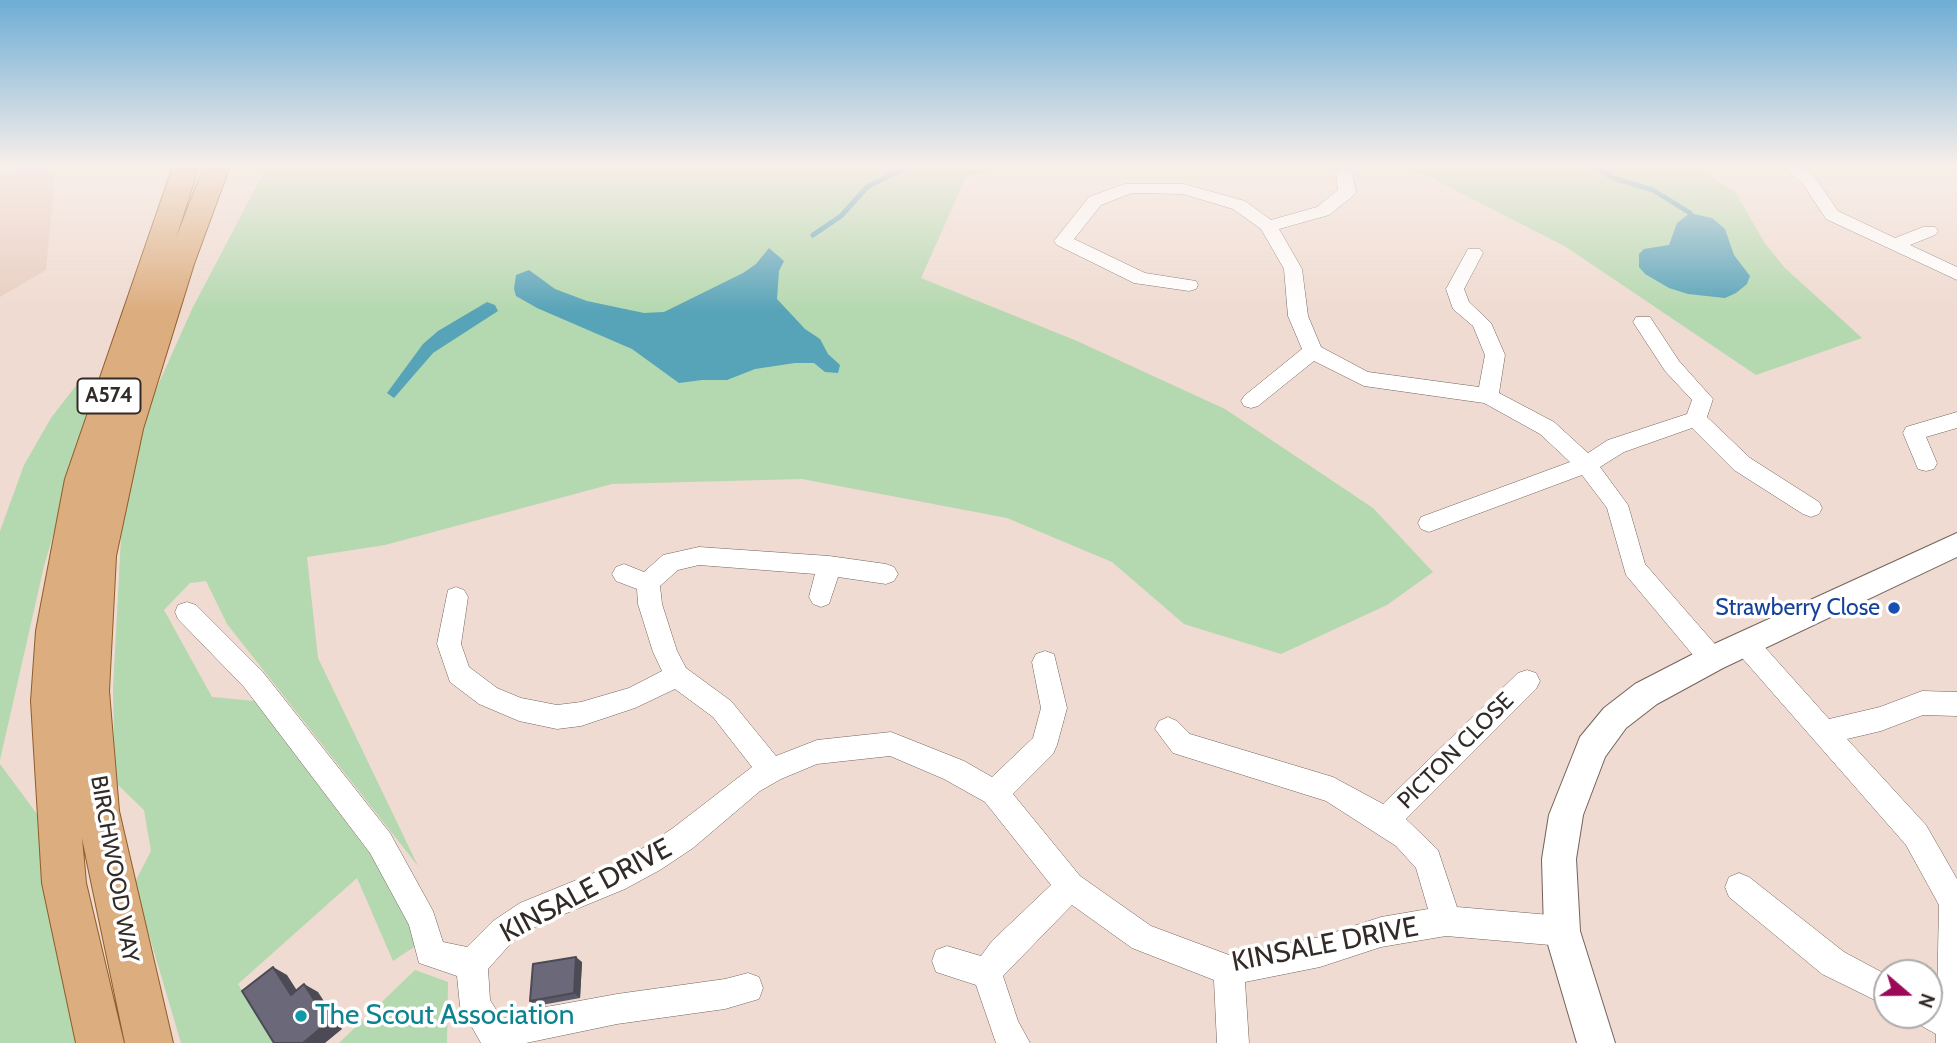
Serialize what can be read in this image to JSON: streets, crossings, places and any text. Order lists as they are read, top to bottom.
{
  "streets": {
    "main road": ["A574", "BIRCHWOOD WAY"],
    "street": ["PICTON CLOSE", "KINSALE DRIVE"]
  },
  "places": ["Strawberry Close", "The Scout Association"],
  "north": "right"
}
